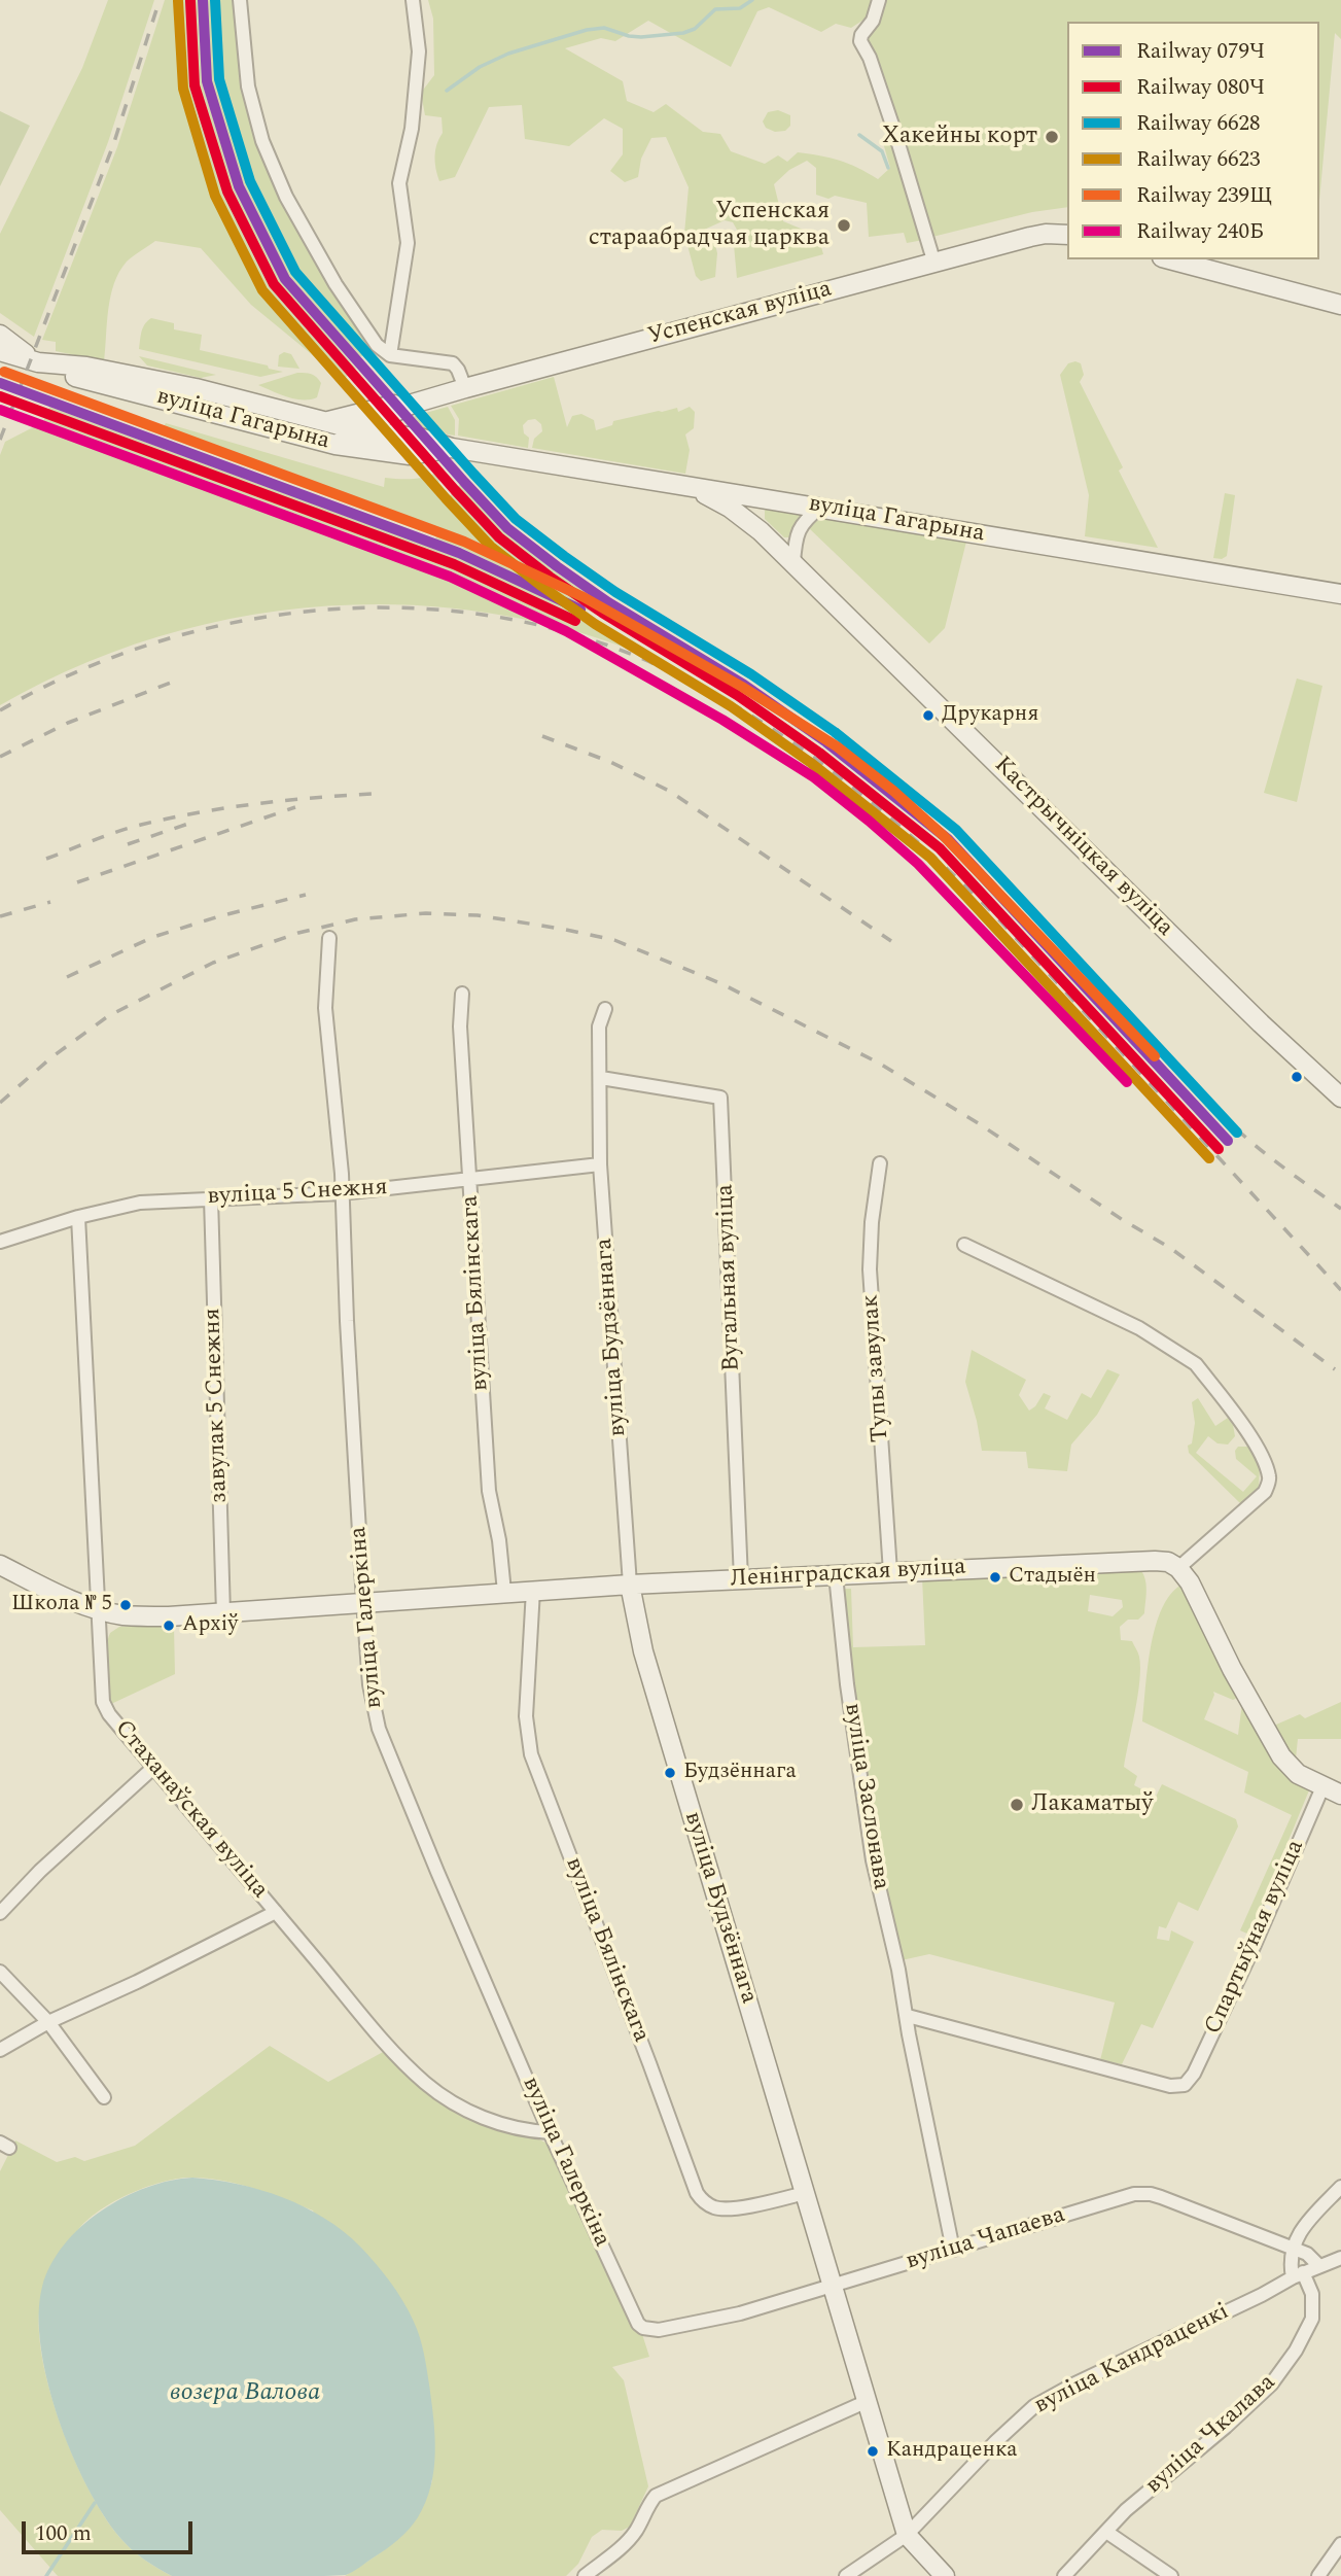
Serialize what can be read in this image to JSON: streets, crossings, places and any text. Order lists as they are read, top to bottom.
{
  "streets": {
    "street": [
      "Успенская вуліца",
      "вуліца Гагарына",
      "Кастрычніцкая вуліца",
      "вуліца 5 Снежня",
      "Вугальная вуліца",
      "вуліца Бялінскага",
      "вуліца Будзённага",
      "Тупы завулак",
      "завулак 5 Снежня",
      "Ленінградская вуліца",
      "вуліца Галеркіна",
      "вуліца Заслонава",
      "Стаханаўская вуліца",
      "Спартыўная вуліца",
      "вуліца Чапаева",
      "вуліца Кандраценкі",
      "вуліца Чкалава"
    ]
  },
  "crossings": [
    ["Успенская вуліца", "вуліца Гагарына"],
    ["вуліца Гагарына", "Кастрычніцкая вуліца"],
    ["вуліца 5 Снежня", "вуліца Бялінскага"],
    ["вуліца 5 Снежня", "вуліца Будзённага"],
    ["вуліца 5 Снежня", "завулак 5 Снежня"],
    ["вуліца 5 Снежня", "вуліца Галеркіна"],
    ["вуліца 5 Снежня", "Стаханаўская вуліца"],
    ["Вугальная вуліца", "вуліца Будзённага"],
    ["Вугальная вуліца", "Ленінградская вуліца"],
    ["вуліца Бялінскага", "вуліца Будзённага"],
    ["вуліца Бялінскага", "Ленінградская вуліца"],
    ["вуліца Будзённага", "Ленінградская вуліца"],
    ["вуліца Будзённага", "вуліца Чапаева"],
    ["вуліца Будзённага", "вуліца Кандраценкі"],
    ["Тупы завулак", "Ленінградская вуліца"],
    ["завулак 5 Снежня", "Ленінградская вуліца"],
    ["Ленінградская вуліца", "вуліца Галеркіна"],
    ["Ленінградская вуліца", "вуліца Заслонава"],
    ["Ленінградская вуліца", "Стаханаўская вуліца"],
    ["вуліца Галеркіна", "Стаханаўская вуліца"],
    ["вуліца Галеркіна", "вуліца Чапаева"],
    ["вуліца Заслонава", "Спартыўная вуліца"],
    ["вуліца Заслонава", "вуліца Чапаева"],
    ["вуліца Чапаева", "вуліца Кандраценкі"],
    ["вуліца Чапаева", "вуліца Чкалава"],
    ["вуліца Кандраценкі", "вуліца Чкалава"]
  ],
  "water": ["возера Валова"],
  "places": [
    "Хакейны корт",
    "Успенская стараабрадчая царква",
    "Друкарня",
    "Стадыён",
    "Школа № 5",
    "Архіў",
    "Будзённага",
    "Лакаматыў",
    "Кандраценка"
  ],
  "lines": [
    "rail line 079Ч",
    "rail line 6628",
    "rail line 080Ч",
    "rail line 6623",
    "rail line 239Щ",
    "rail line 240Б"
  ],
  "legend": [
    "Railway 079Ч",
    "Railway 080Ч",
    "Railway 6628",
    "Railway 6623",
    "Railway 239Щ",
    "Railway 240Б"
  ],
  "scale_bar": "100 m"
}
